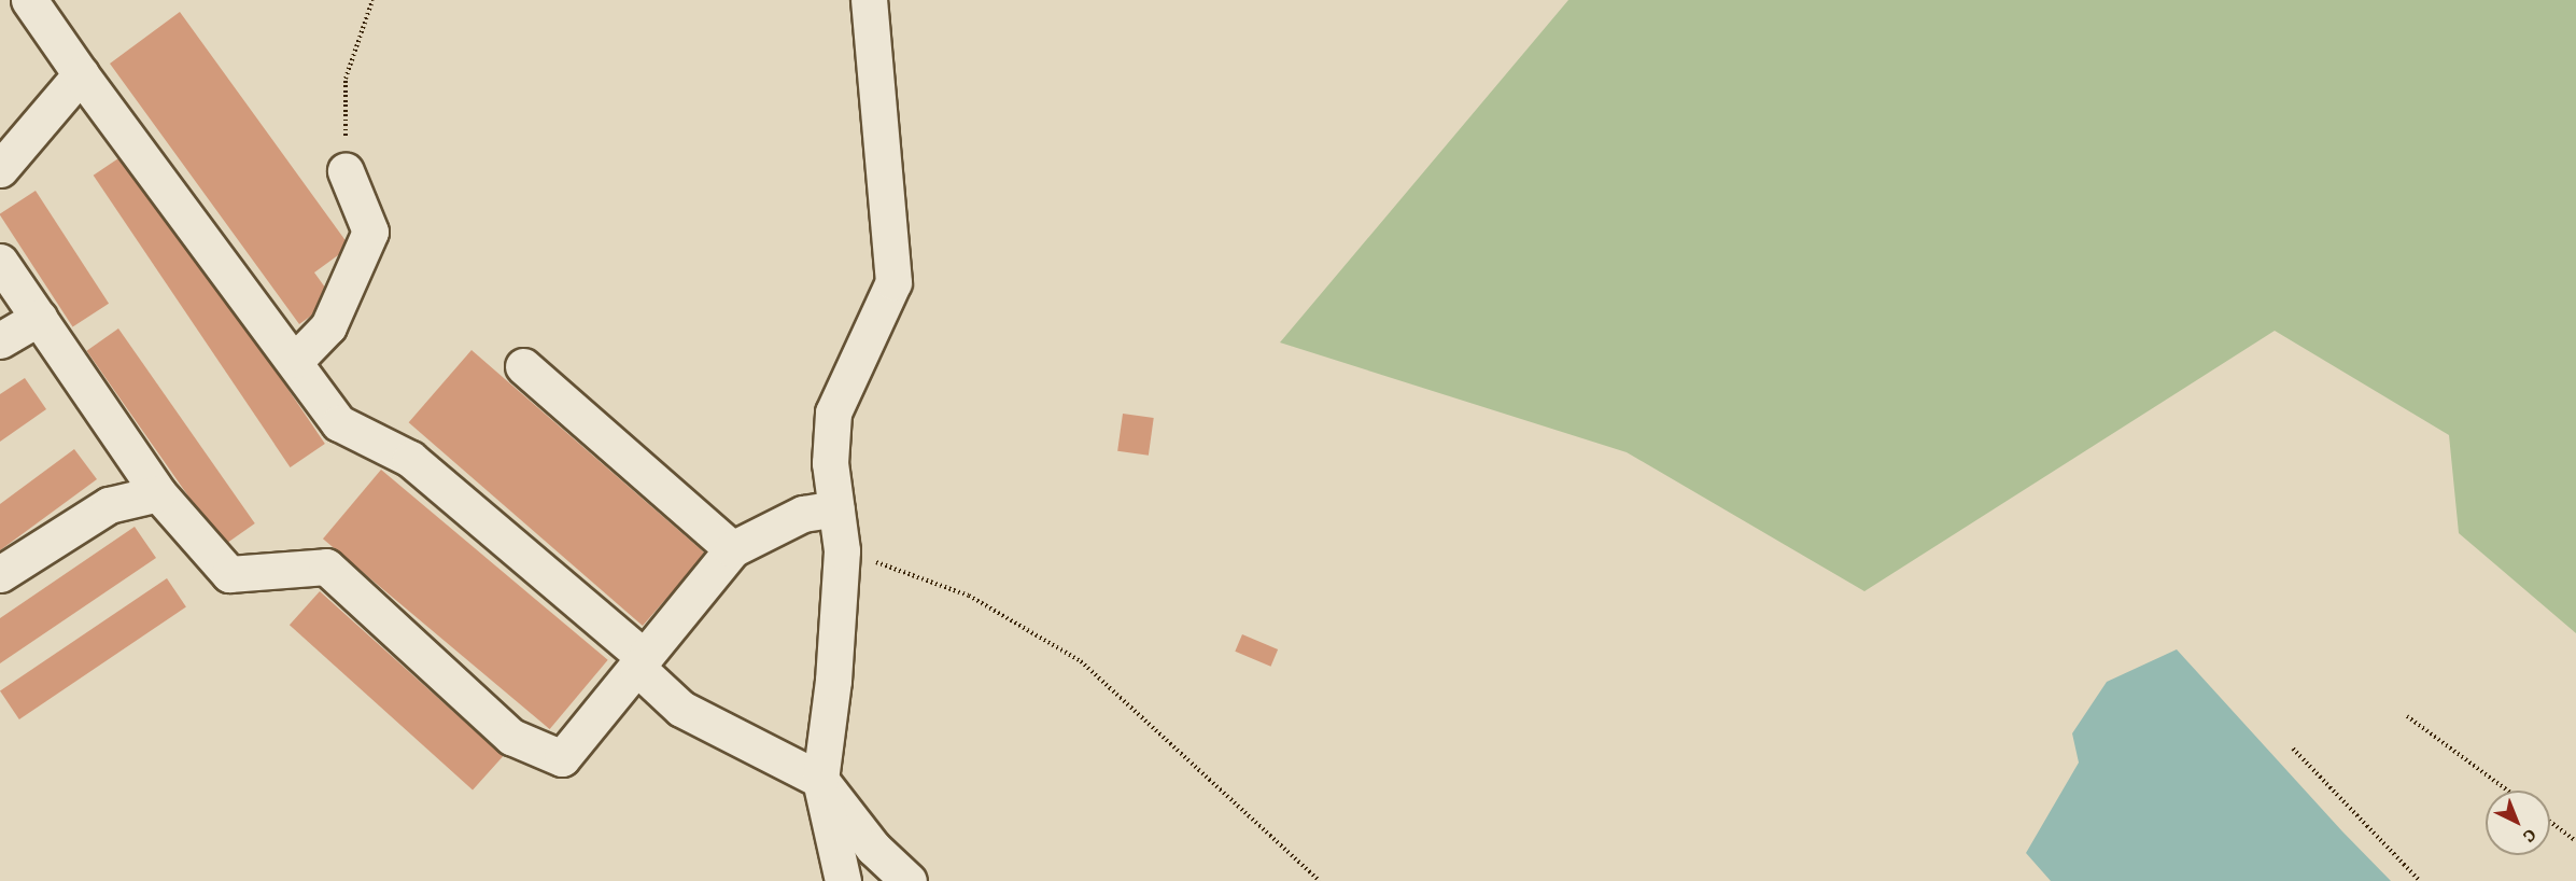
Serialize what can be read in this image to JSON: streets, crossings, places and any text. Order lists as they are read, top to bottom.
{
  "north": "bottom right"
}
